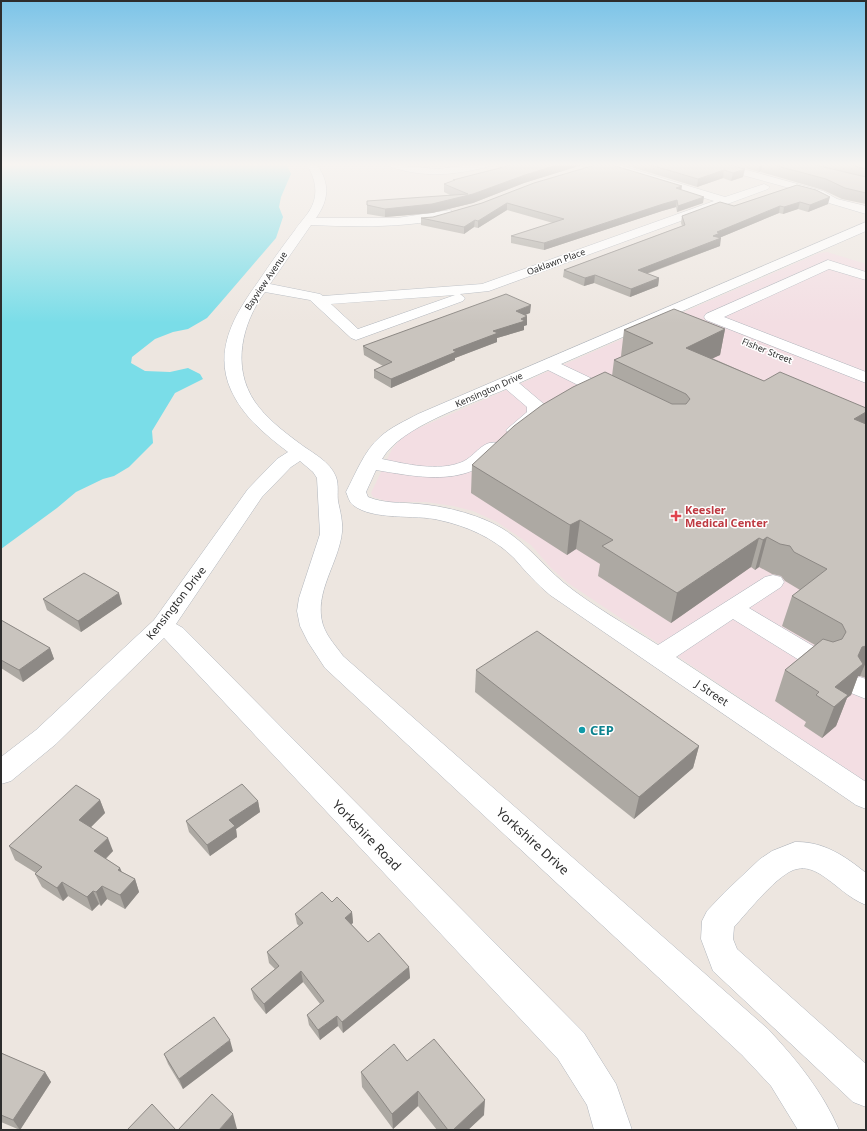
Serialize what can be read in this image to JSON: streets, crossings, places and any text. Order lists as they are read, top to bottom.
{
  "streets": {
    "street": [
      "Oaklawn Place",
      "Bayview Avenue",
      "Fisher Street",
      "Kensington Drive",
      "J Street",
      "Yorkshire Road",
      "Yorkshire Drive"
    ]
  },
  "crossings": [
    ["Oaklawn Place", "Bayview Avenue"],
    ["Bayview Avenue", "Kensington Drive"],
    ["Bayview Avenue", "Yorkshire Drive"],
    ["Fisher Street", "Kensington Drive"],
    ["Kensington Drive", "J Street"],
    ["Kensington Drive", "Yorkshire Road"]
  ],
  "places": {
    "health": ["Keesler Medical Center"],
    "other": ["CEP"]
  }
}
